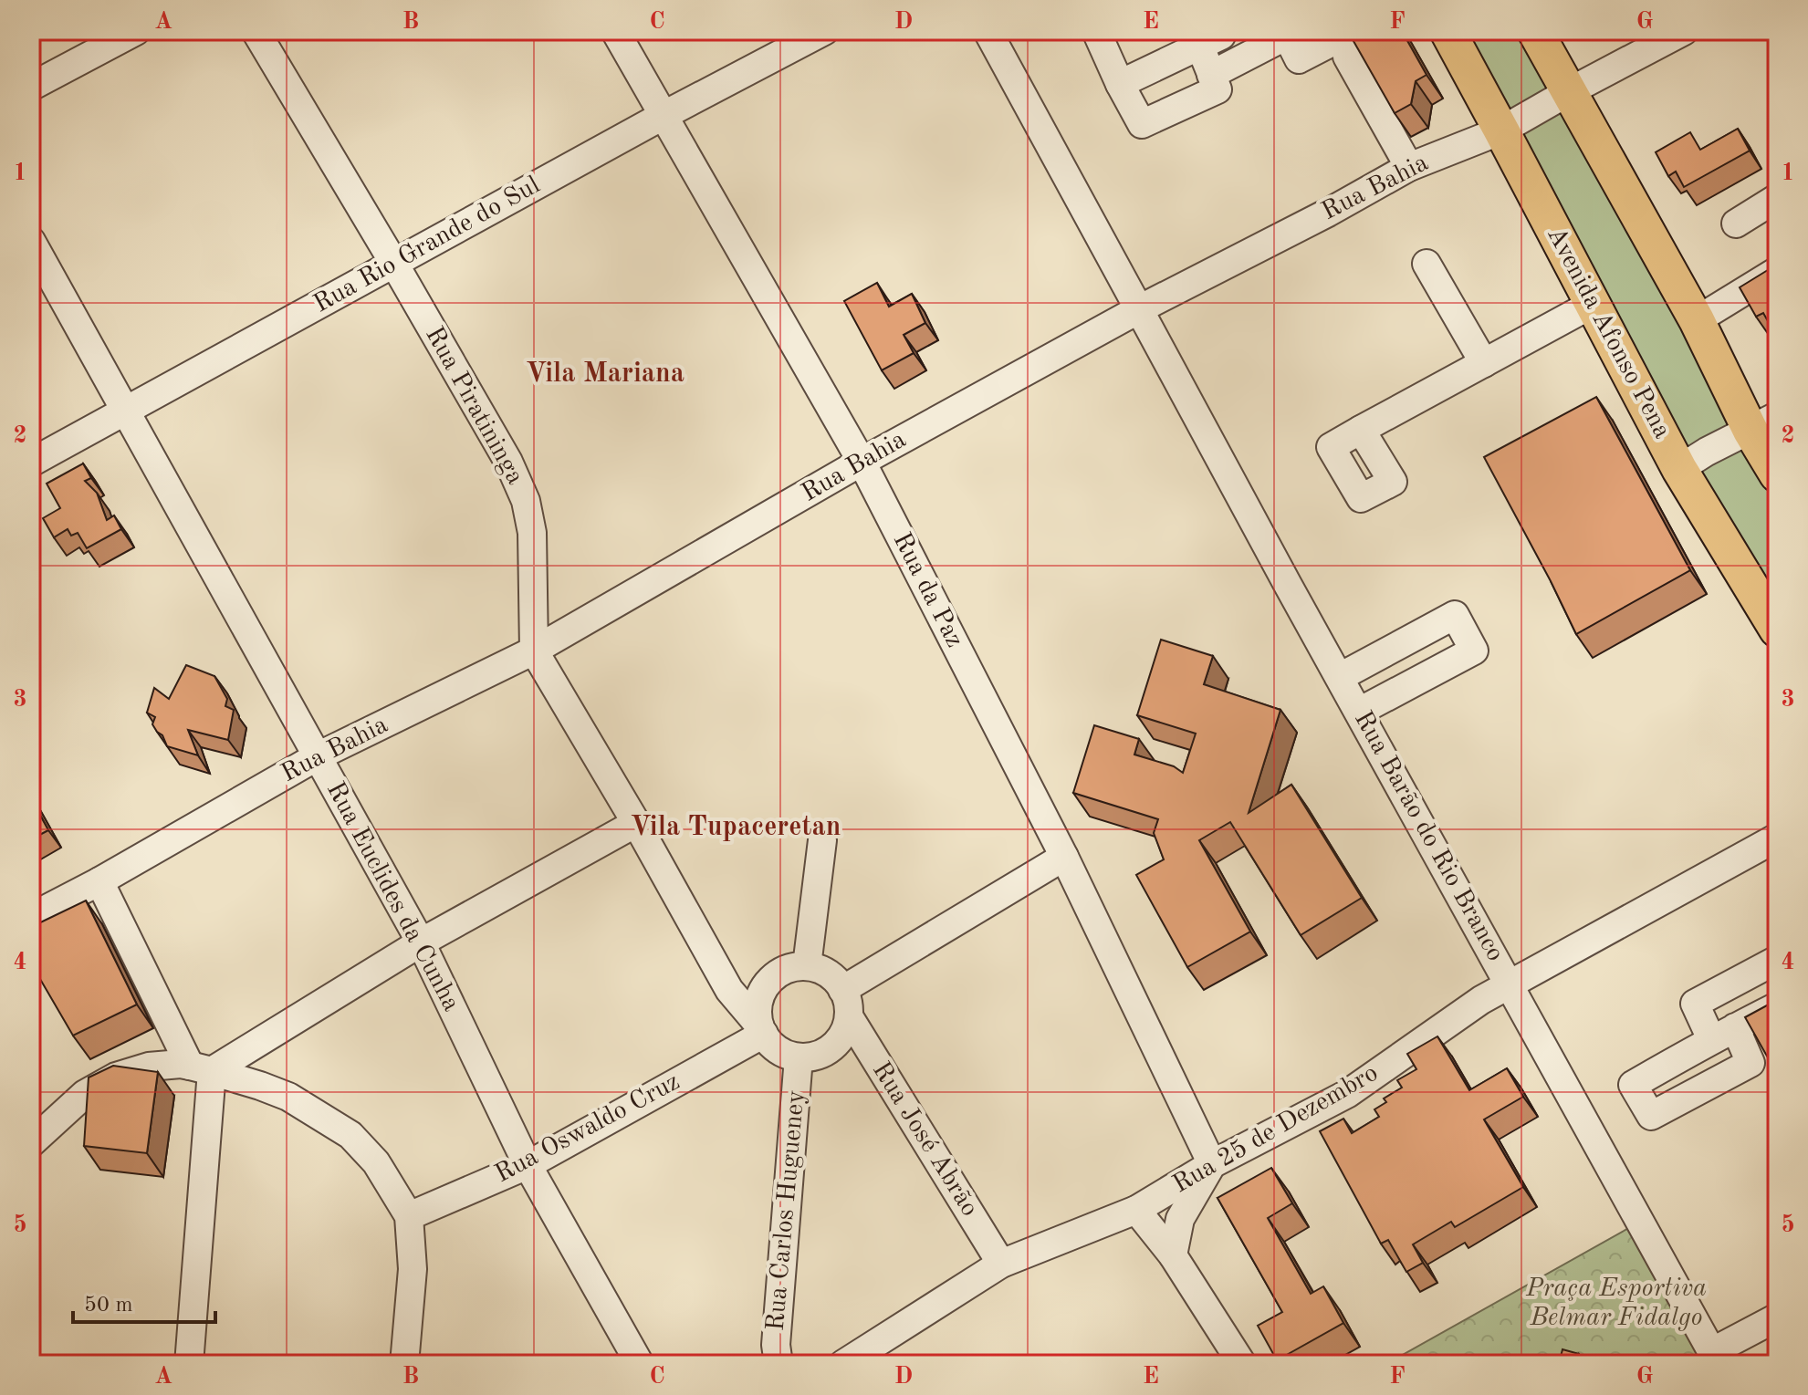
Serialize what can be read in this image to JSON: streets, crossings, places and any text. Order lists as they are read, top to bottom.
{
  "streets": {
    "main road": ["Avenida Afonso Pena"],
    "street": [
      "Rua Bahia",
      "Rua Rio Grande do Sul",
      "Rua Piratininga",
      "Rua da Paz",
      "Rua Barão do Rio Branco",
      "Rua Euclides da Cunha",
      "Rua Oswaldo Cruz",
      "Rua 25 de Dezembro",
      "Rua José Abrão",
      "Rua Carlos Hugueney"
    ]
  },
  "crossings": [
    ["Rua Bahia", "Avenida Afonso Pena"],
    ["Rua Bahia", "Rua Piratininga"],
    ["Rua Bahia", "Rua da Paz"],
    ["Rua Bahia", "Rua Barão do Rio Branco"],
    ["Rua Bahia", "Rua Euclides da Cunha"],
    ["Rua Rio Grande do Sul", "Rua Piratininga"],
    ["Rua Rio Grande do Sul", "Rua da Paz"],
    ["Rua Rio Grande do Sul", "Rua Euclides da Cunha"],
    ["Rua Piratininga", "Rua Oswaldo Cruz"],
    ["Rua Piratininga", "Rua José Abrão"],
    ["Rua Piratininga", "Rua Carlos Hugueney"],
    ["Rua da Paz", "Rua 25 de Dezembro"],
    ["Rua Barão do Rio Branco", "Rua 25 de Dezembro"],
    ["Rua Euclides da Cunha", "Rua Oswaldo Cruz"],
    ["Rua Oswaldo Cruz", "Rua José Abrão"],
    ["Rua Oswaldo Cruz", "Rua Carlos Hugueney"],
    ["Rua 25 de Dezembro", "Rua José Abrão"],
    ["Rua José Abrão", "Rua Carlos Hugueney"]
  ],
  "districts": ["Vila Mariana", "Vila Tupaceretan"],
  "parks": ["Praça Esportiva Belmar Fidalgo"],
  "scale_bar": "50 m",
  "grid": {
    "columns": [
      "A",
      "B",
      "C",
      "D",
      "E",
      "F",
      "G"
    ],
    "rows": [
      "1",
      "2",
      "3",
      "4",
      "5"
    ]
  }
}
